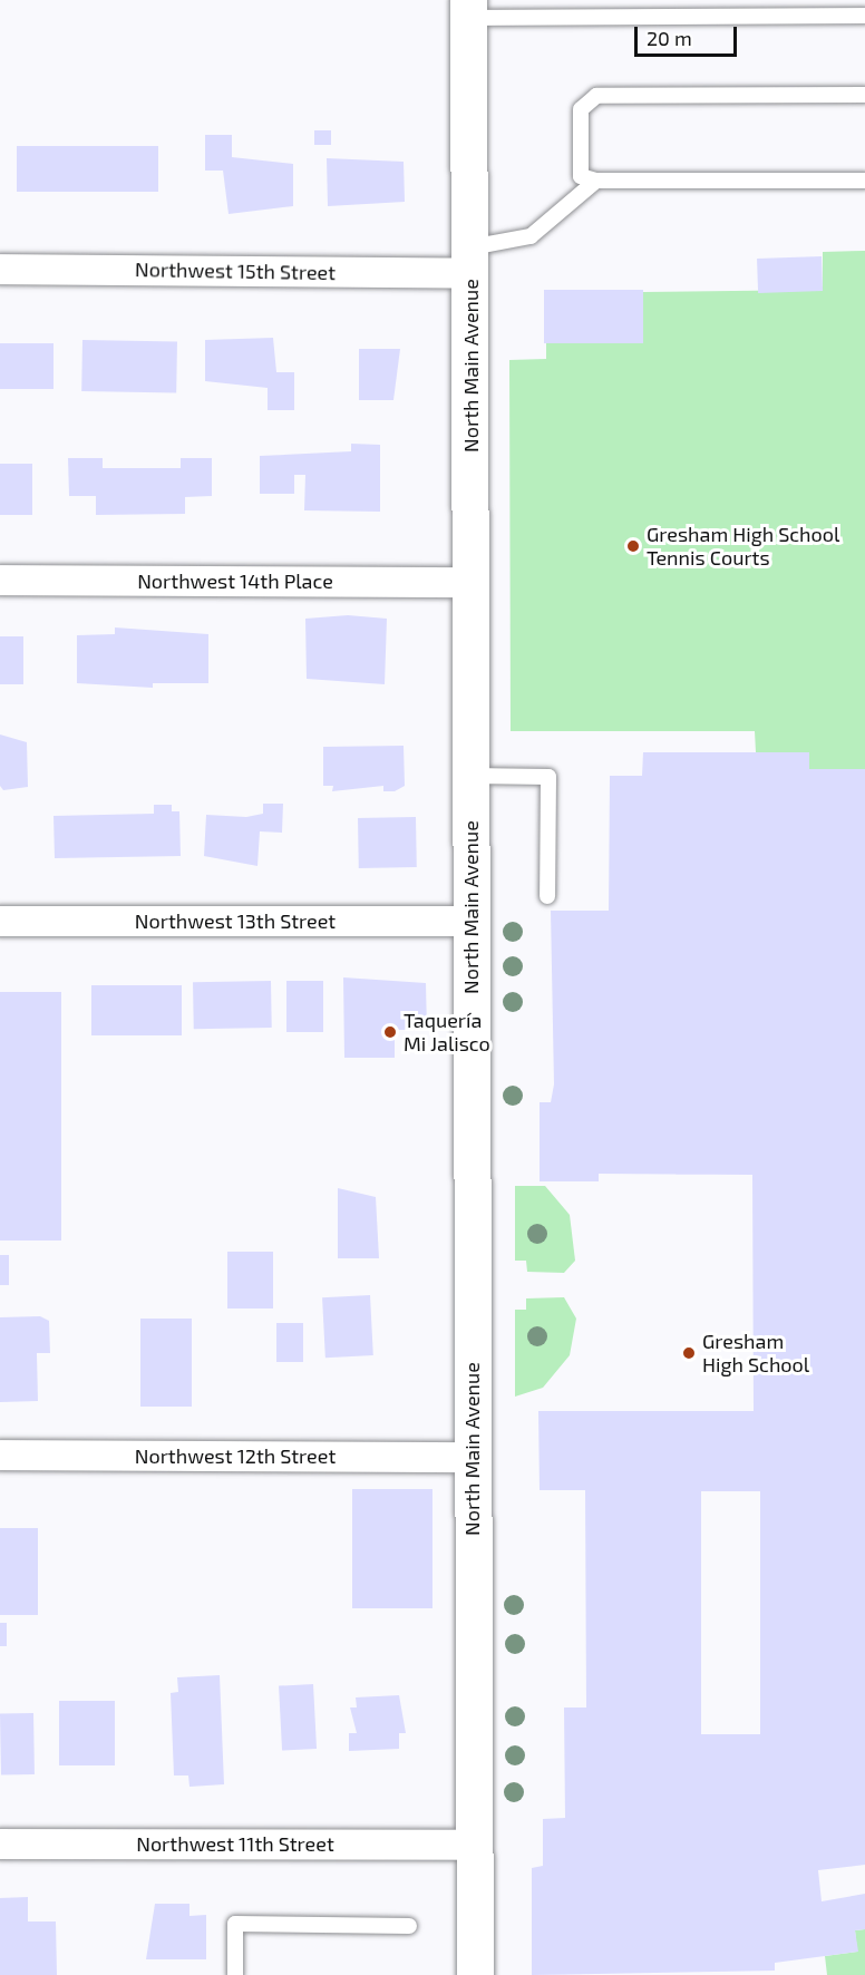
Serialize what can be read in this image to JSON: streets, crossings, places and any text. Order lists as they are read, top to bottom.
{
  "streets": {
    "street": [
      "Northwest 15th Street",
      "North Main Avenue",
      "Northwest 14th Place",
      "Northwest 13th Street",
      "Northwest 12th Street",
      "Northwest 11th Street"
    ]
  },
  "crossings": [
    ["Northwest 15th Street", "North Main Avenue"],
    ["North Main Avenue", "Northwest 14th Place"],
    ["North Main Avenue", "Northwest 13th Street"],
    ["North Main Avenue", "Northwest 12th Street"],
    ["North Main Avenue", "Northwest 11th Street"]
  ],
  "places": ["Gresham High School Tennis Courts", "Taquería Mi Jalisco", "Gresham High School"],
  "scale_bar": "20 m"
}
